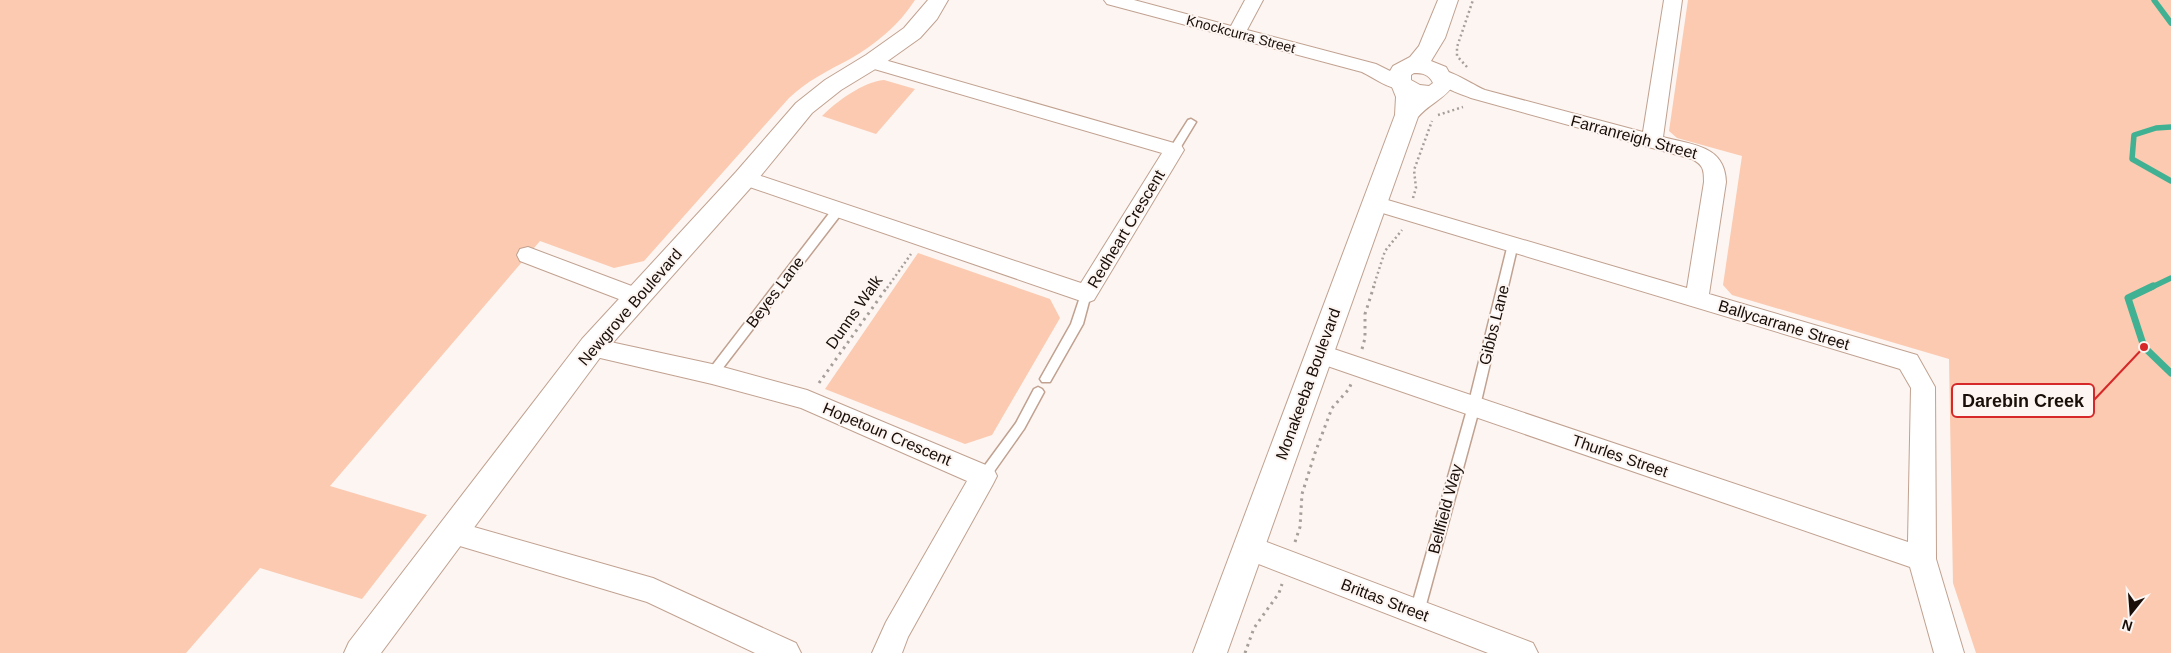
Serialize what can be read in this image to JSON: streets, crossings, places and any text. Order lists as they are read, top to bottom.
{
  "streets": {
    "street": [
      "Knockcurra Street",
      "Farranreigh Street",
      "Redheart Crescent",
      "Newgrove Boulevard",
      "Ballycarrane Street",
      "Monakeeba Boulevard",
      "Hopetoun Crescent",
      "Thurles Street",
      "Brittas Street"
    ],
    "lane": ["Beyes Lane", "Gibbs Lane", "Bellfield Way"],
    "path": ["Dunns Walk"]
  },
  "crossings": [
    ["Knockcurra Street", "Monakeeba Boulevard"],
    ["Farranreigh Street", "Ballycarrane Street"],
    ["Farranreigh Street", "Monakeeba Boulevard"],
    ["Redheart Crescent", "Beyes Lane"],
    ["Redheart Crescent", "Newgrove Boulevard"],
    ["Redheart Crescent", "Dunns Walk"],
    ["Beyes Lane", "Hopetoun Crescent"],
    ["Newgrove Boulevard", "Hopetoun Crescent"],
    ["Dunns Walk", "Hopetoun Crescent"],
    ["Gibbs Lane", "Ballycarrane Street"],
    ["Gibbs Lane", "Thurles Street"],
    ["Gibbs Lane", "Bellfield Way"],
    ["Ballycarrane Street", "Monakeeba Boulevard"],
    ["Ballycarrane Street", "Thurles Street"],
    ["Monakeeba Boulevard", "Thurles Street"],
    ["Monakeeba Boulevard", "Brittas Street"],
    ["Thurles Street", "Bellfield Way"],
    ["Bellfield Way", "Brittas Street"]
  ],
  "places": ["Darebin Creek"],
  "north": "bottom"
}
